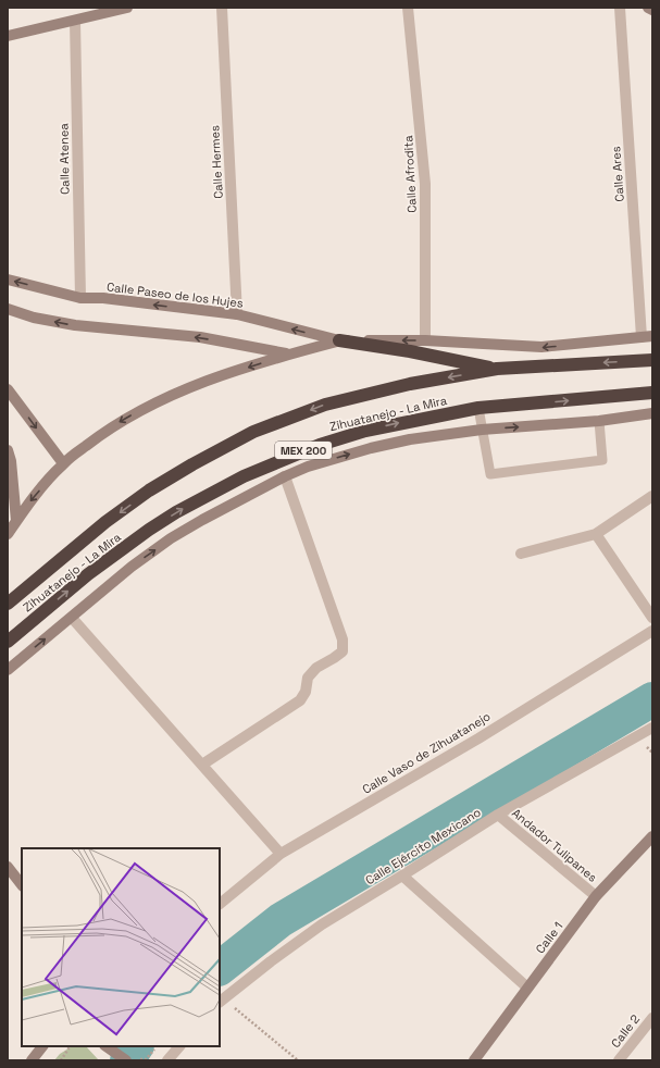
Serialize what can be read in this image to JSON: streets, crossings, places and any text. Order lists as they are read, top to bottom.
{
  "streets": {
    "highway": ["Zihuatanejo - La Mira", "MEX 200"],
    "main road": ["Calle Paseo de los Hujes", "Calle 1"],
    "street": [
      "Calle Atenea",
      "Calle Hermes",
      "Calle Afrodita",
      "Calle Ares",
      "Calle Vaso de Zihuatanejo",
      "Andador Tulipanes",
      "Calle Ejército Mexicano",
      "Calle 2"
    ]
  },
  "crossings": [
    ["Calle Atenea", "Calle Paseo de los Hujes"],
    ["Calle Hermes", "Calle Paseo de los Hujes"],
    ["Calle Afrodita", "Calle Paseo de los Hujes"],
    ["Calle Ares", "Calle Paseo de los Hujes"],
    ["Andador Tulipanes", "Calle Ejército Mexicano"],
    ["Andador Tulipanes", "Calle 1"]
  ],
  "one_way": ["Calle Paseo de los Hujes"]
}
